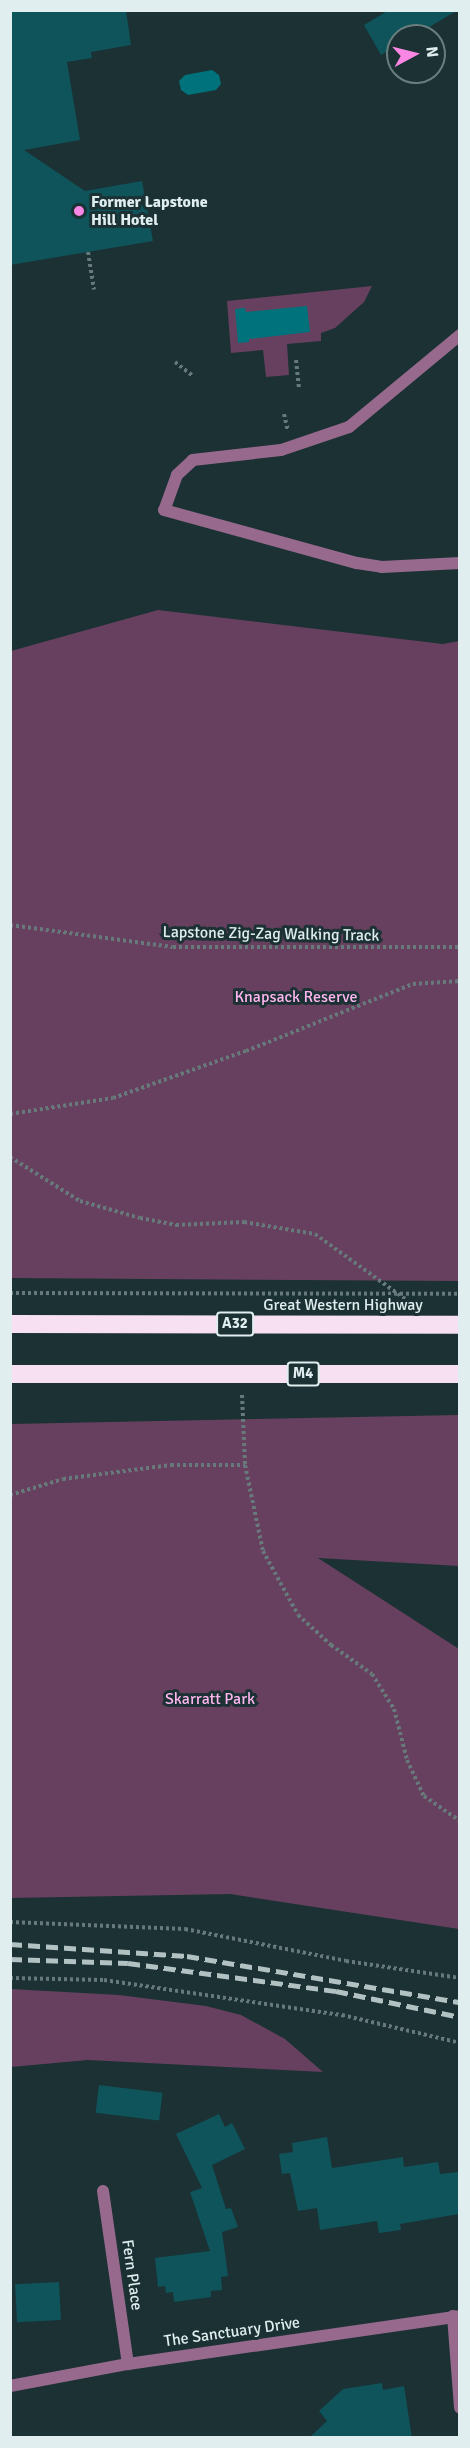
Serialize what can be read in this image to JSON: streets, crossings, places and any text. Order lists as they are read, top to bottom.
{
  "streets": {
    "highway": ["Great Western Highway", "A32", "M4"],
    "street": ["Fern Place", "The Sanctuary Drive"],
    "path": ["Lapstone Zig-Zag Walking Track"]
  },
  "crossings": [
    ["Fern Place", "The Sanctuary Drive"]
  ],
  "parks": ["Knapsack Reserve", "Skarratt Park"],
  "places": ["Former Lapstone Hill Hotel"],
  "north": "right"
}
